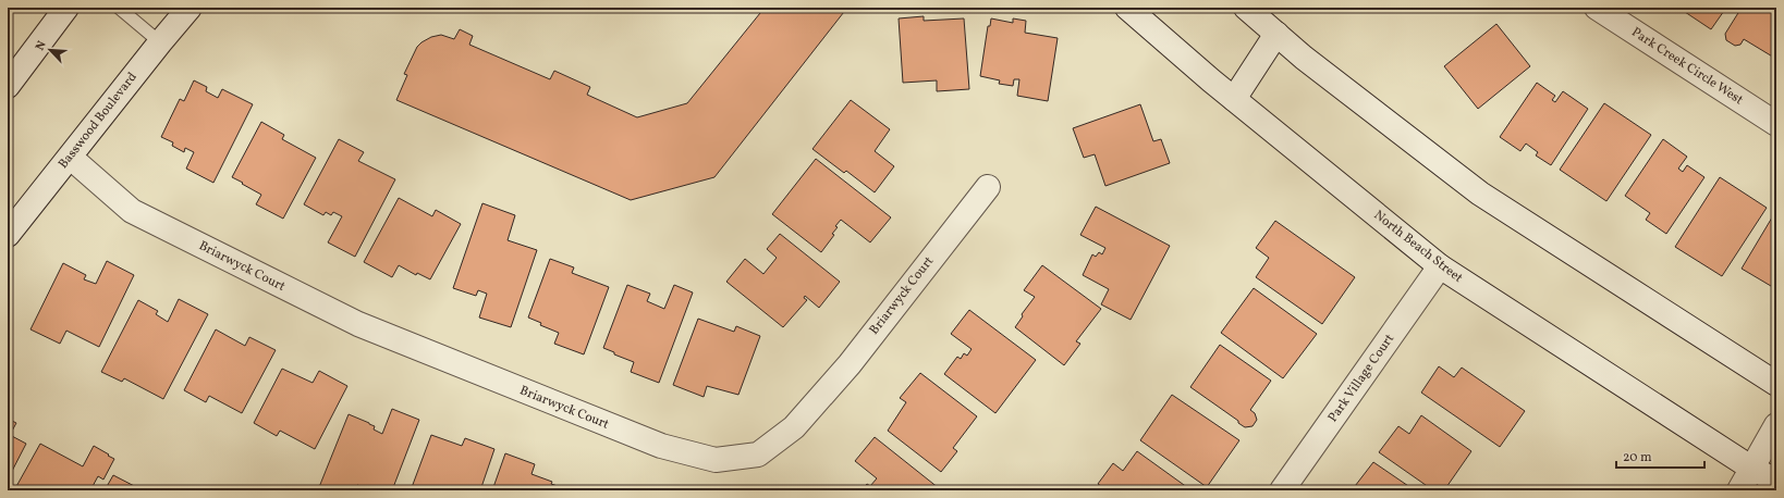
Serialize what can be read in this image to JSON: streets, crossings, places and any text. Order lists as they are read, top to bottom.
{
  "streets": {
    "main road": [
      "Park Creek Circle West",
      "Basswood Boulevard",
      "North Beach Street",
      "Briarwyck Court",
      "Park Village Court"
    ]
  },
  "crossings": [
    ["Basswood Boulevard", "Briarwyck Court"],
    ["North Beach Street", "Park Village Court"]
  ],
  "scale_bar": "20 m",
  "north": "top left"
}
